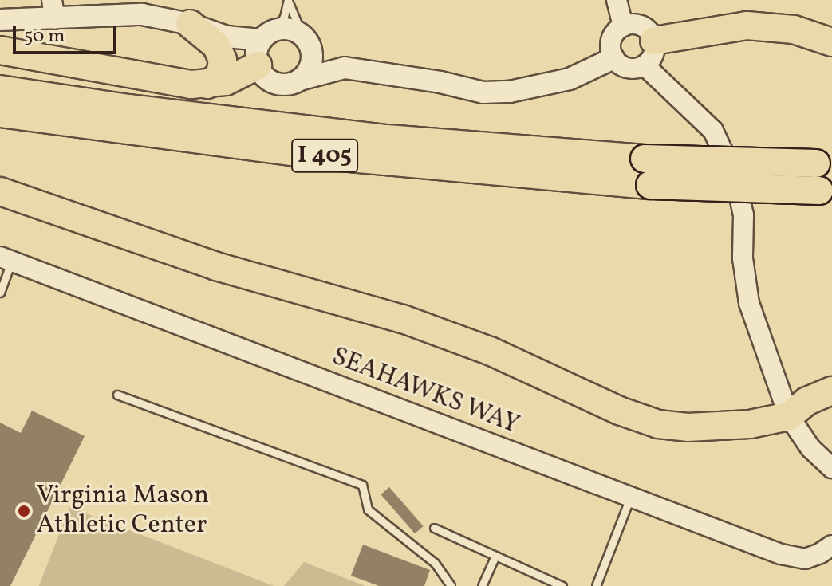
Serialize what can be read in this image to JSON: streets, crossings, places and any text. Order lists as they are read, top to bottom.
{
  "streets": {
    "highway": ["I 405"],
    "street": ["SEAHAWKS WAY"]
  },
  "places": ["Virginia Mason Athletic Center"],
  "scale_bar": "50 m"
}
